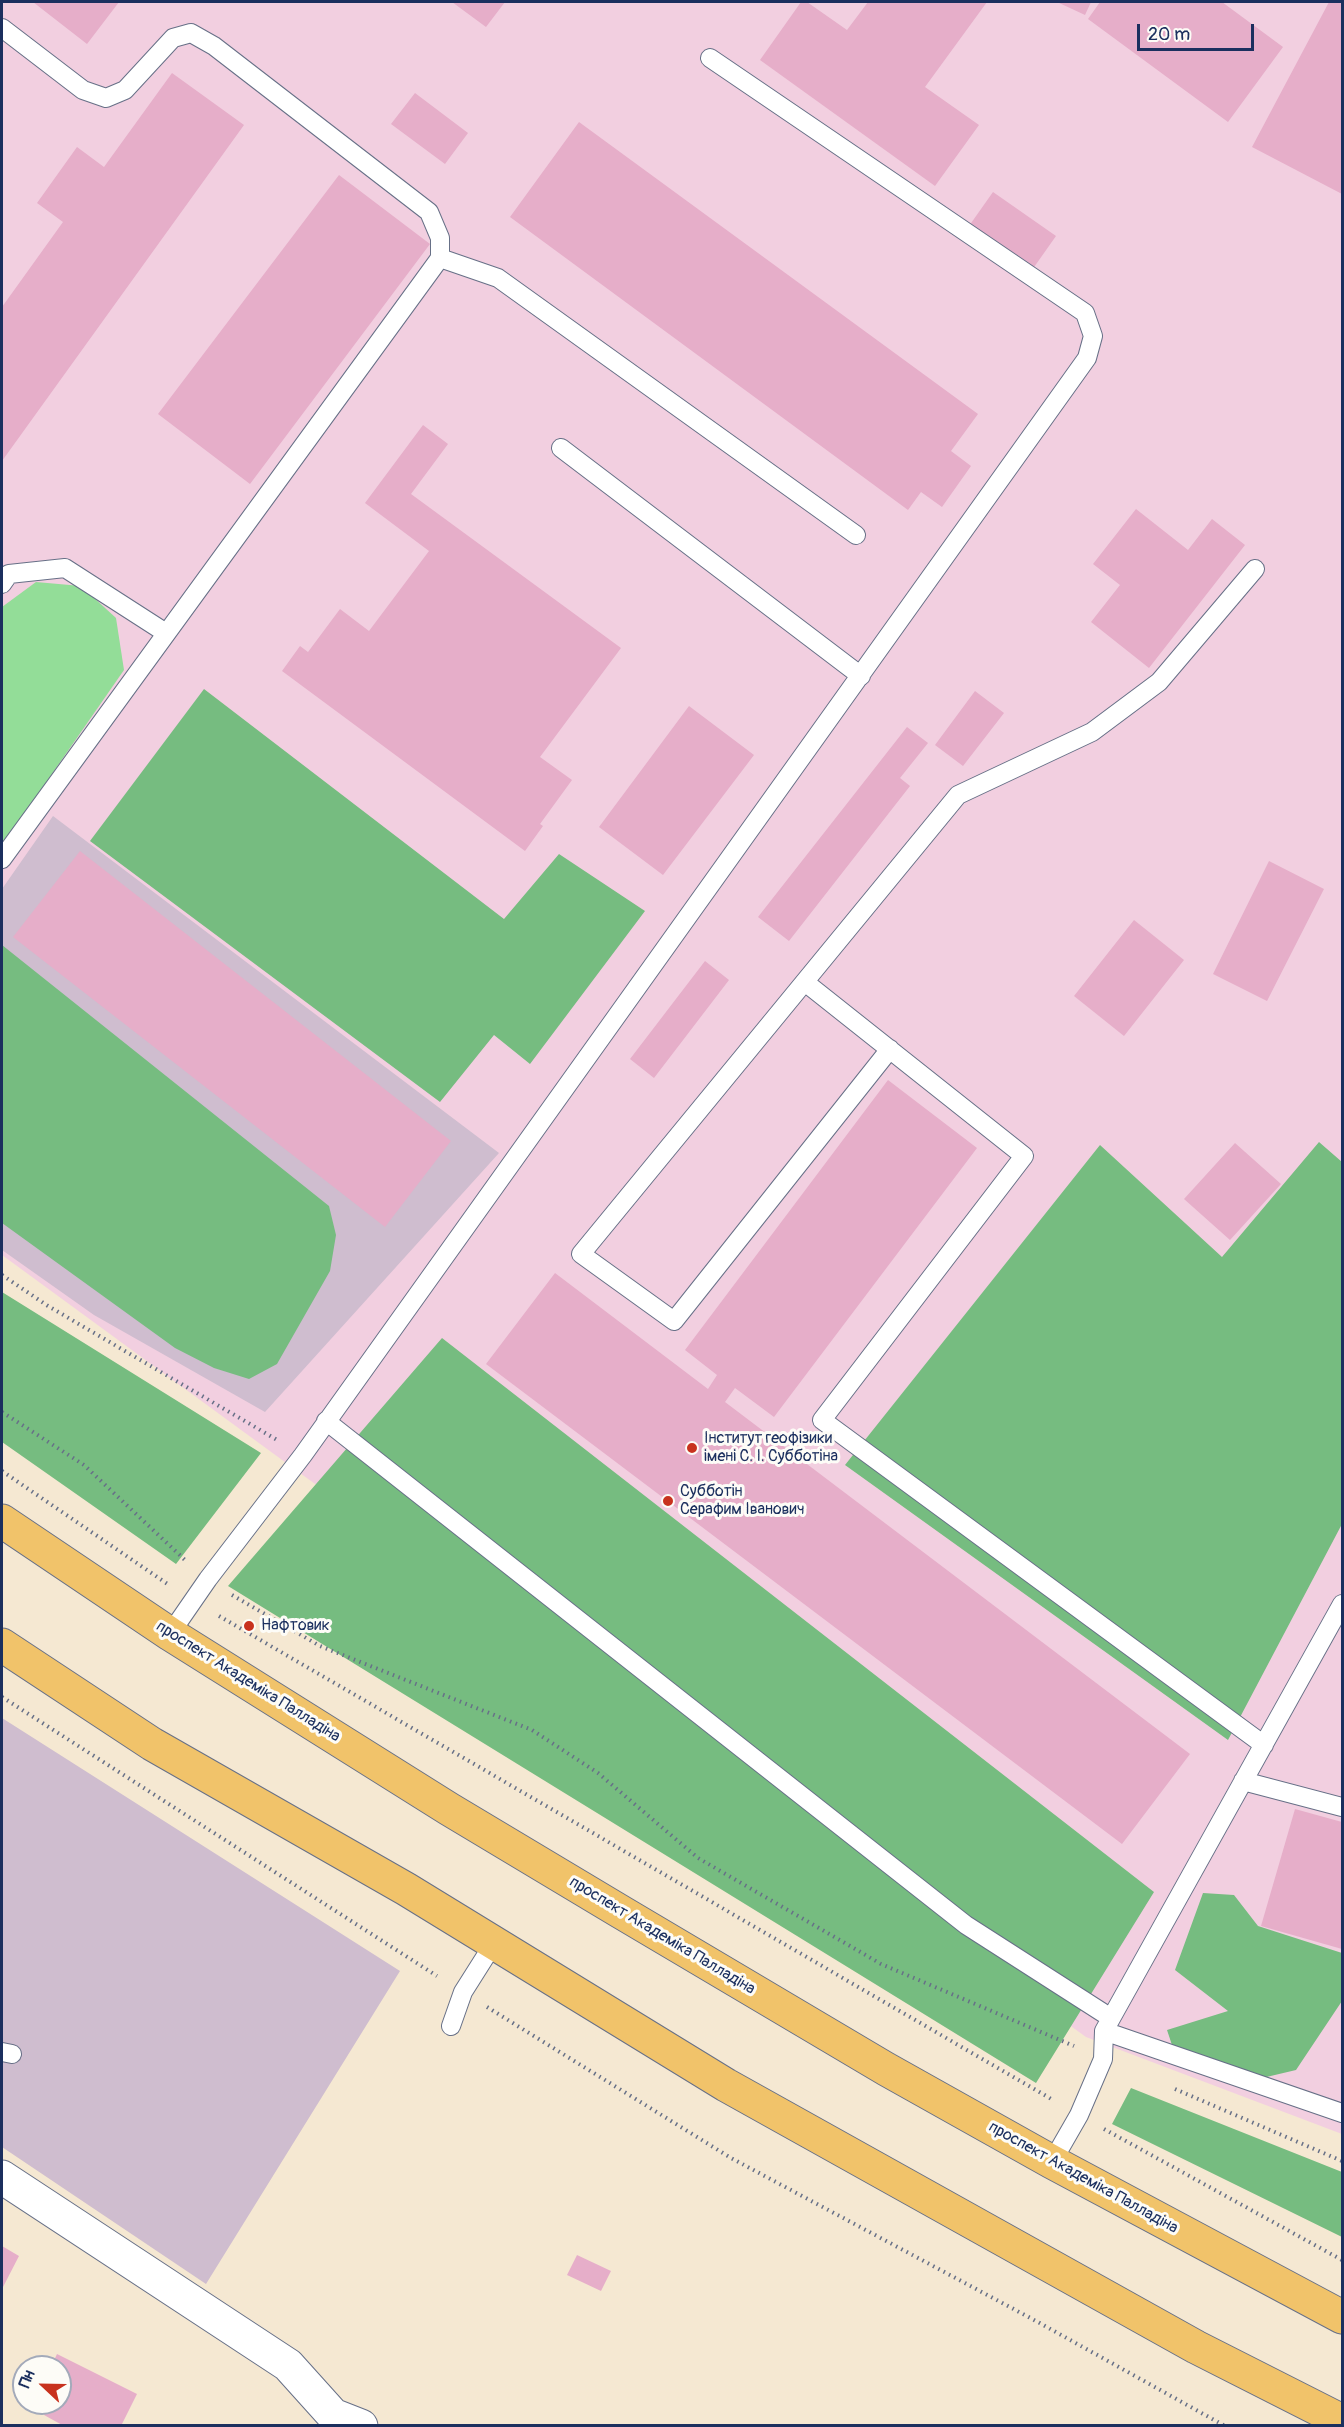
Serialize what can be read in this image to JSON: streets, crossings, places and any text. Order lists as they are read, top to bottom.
{
  "streets": {
    "highway": ["проспект Академіка Палладіна"]
  },
  "places": ["Інститут геофізики імені С. І. Субботіна", "Субботін Серафим Іванович", "Нафтовик"],
  "scale_bar": "20 m",
  "north": "left"
}
